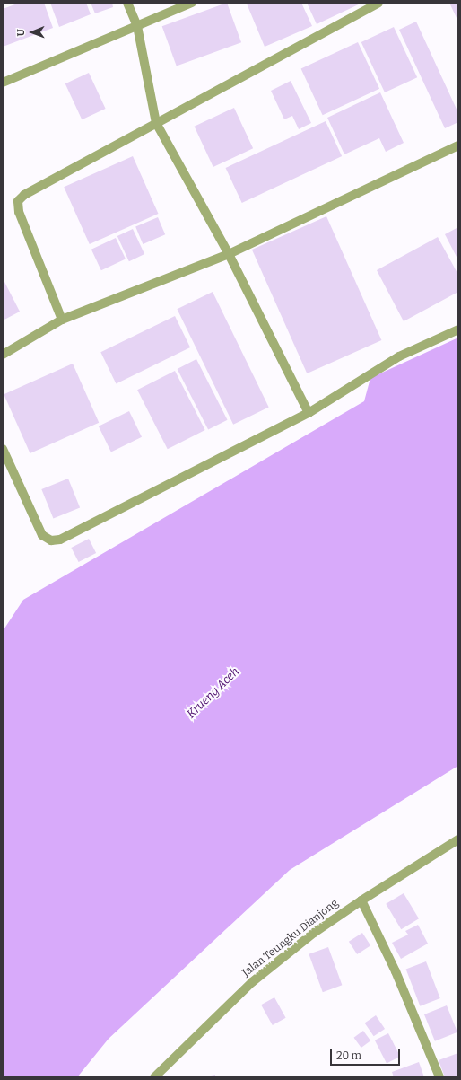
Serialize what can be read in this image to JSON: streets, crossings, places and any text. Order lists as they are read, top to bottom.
{
  "streets": {
    "street": ["Jalan Teungku Dianjong"]
  },
  "water": ["Krueng Aceh"],
  "scale_bar": "20 m",
  "north": "left"
}
